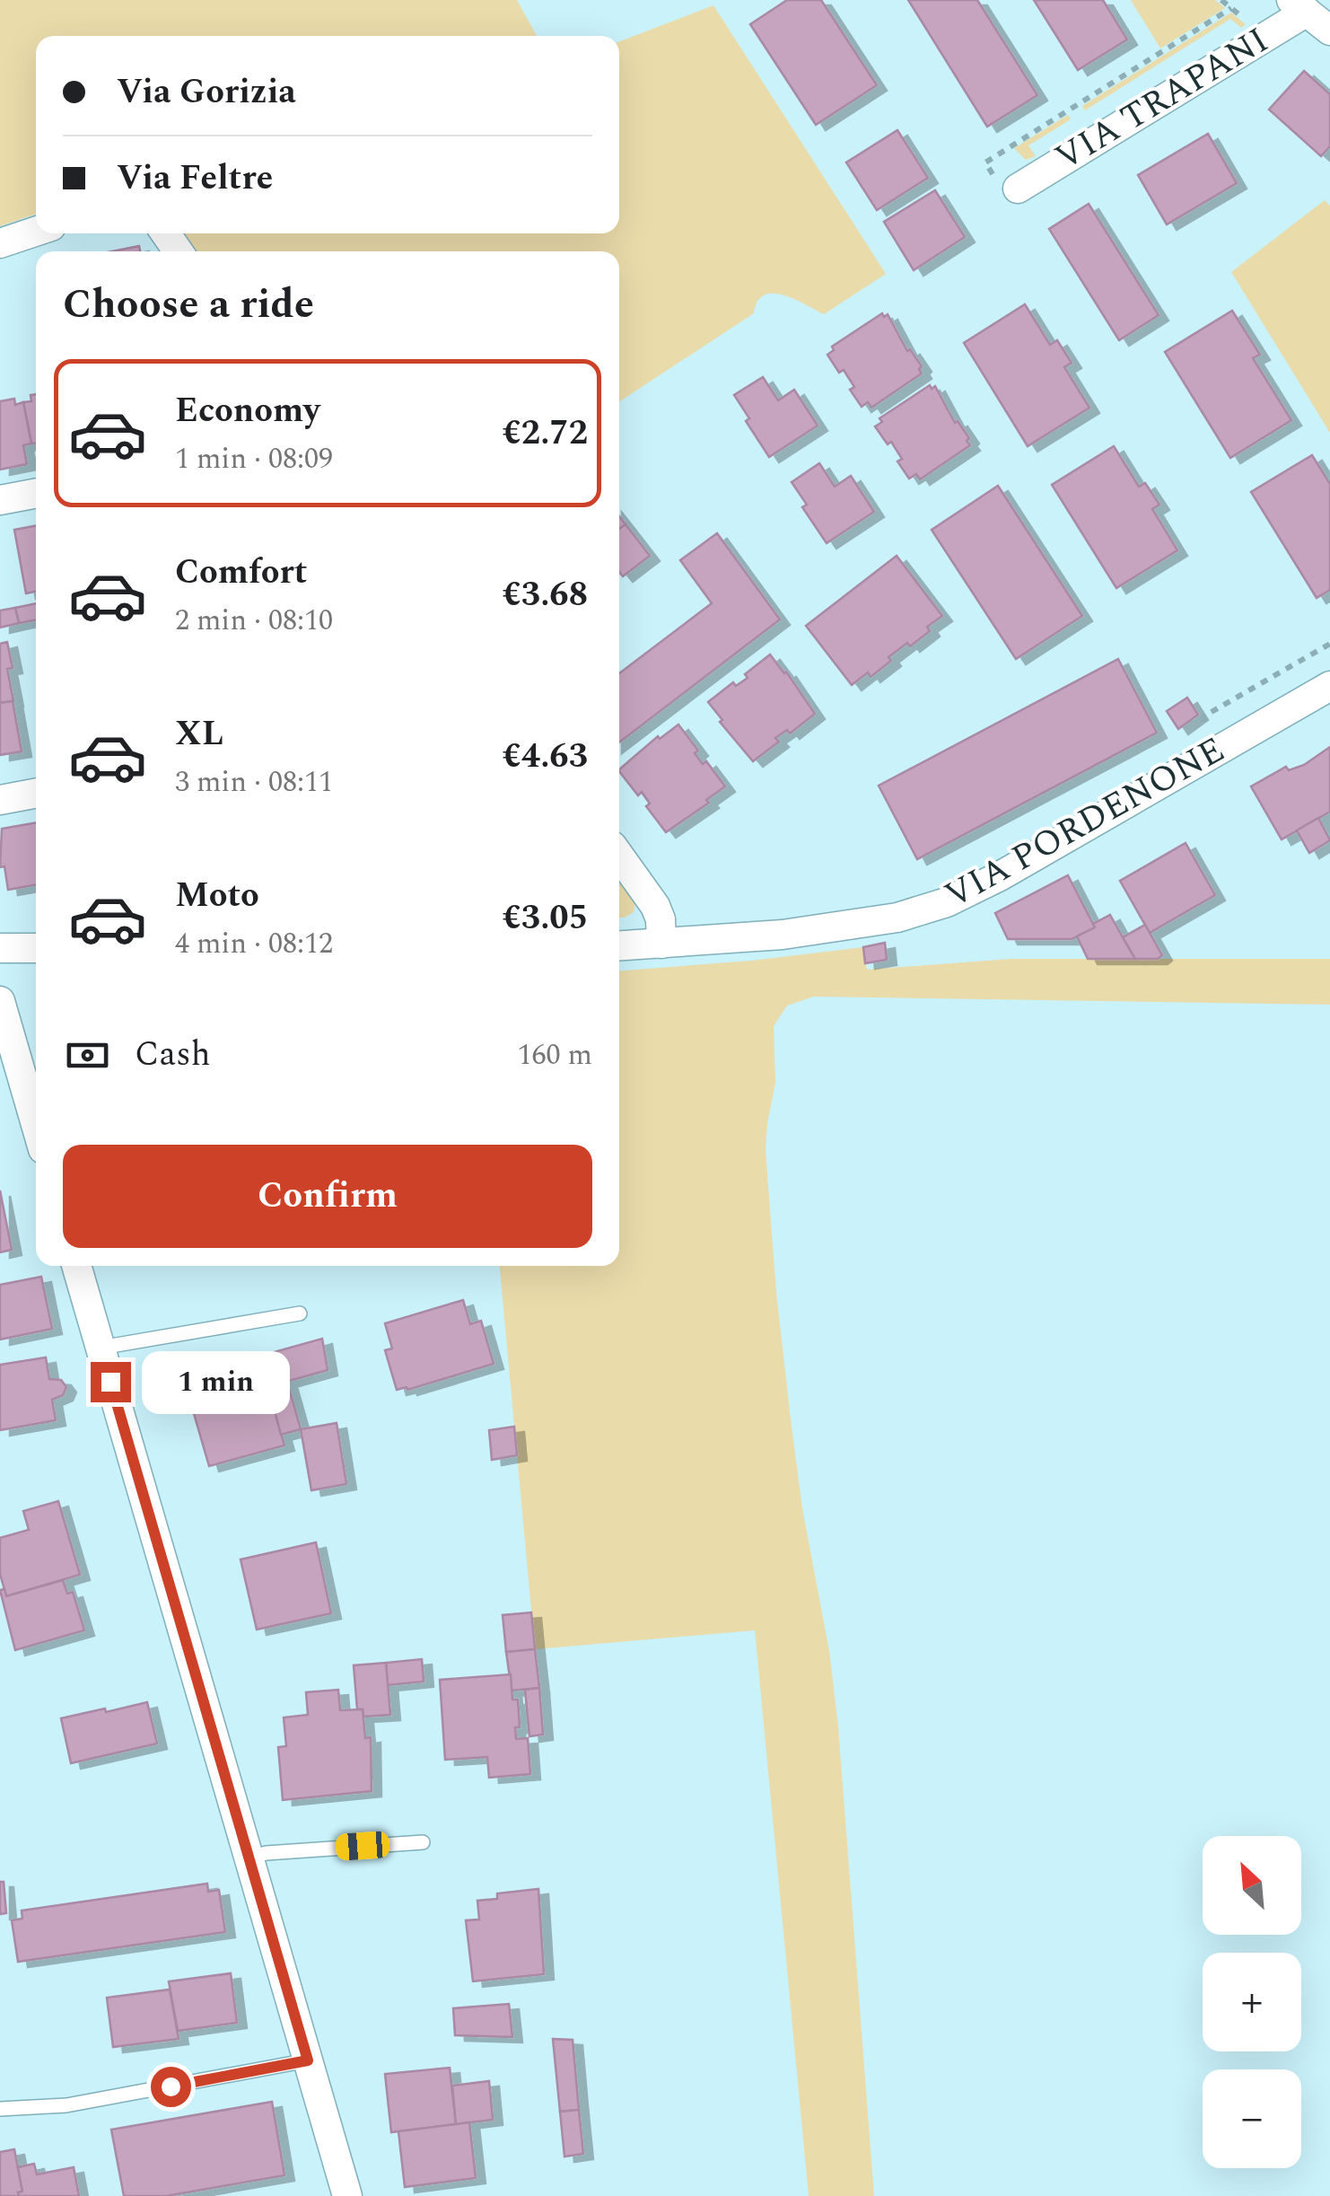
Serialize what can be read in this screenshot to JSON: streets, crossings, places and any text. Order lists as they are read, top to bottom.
{
  "streets": {
    "street": ["VIA TRAPANI", "VIA PORDENONE"]
  },
  "north": "top left",
  "page": {
    "banner": ["Via Gorizia", "Via Feltre"],
    "heading": "Choose a ride",
    "list": [
      {
        "name": "Economy",
        "note": "1 min · 08:09",
        "value": "€2.72"
      },
      {
        "name": "Comfort",
        "note": "2 min · 08:10",
        "value": "€3.68"
      },
      {
        "name": "XL",
        "note": "3 min · 08:11",
        "value": "€4.63"
      },
      {
        "name": "Moto",
        "note": "4 min · 08:12",
        "value": "€3.05"
      }
    ],
    "pay": ["Cash", "160 m"],
    "buttons": "Confirm",
    "bubble": "1 min",
    "map_buttons": ["+", "−"]
  }
}
